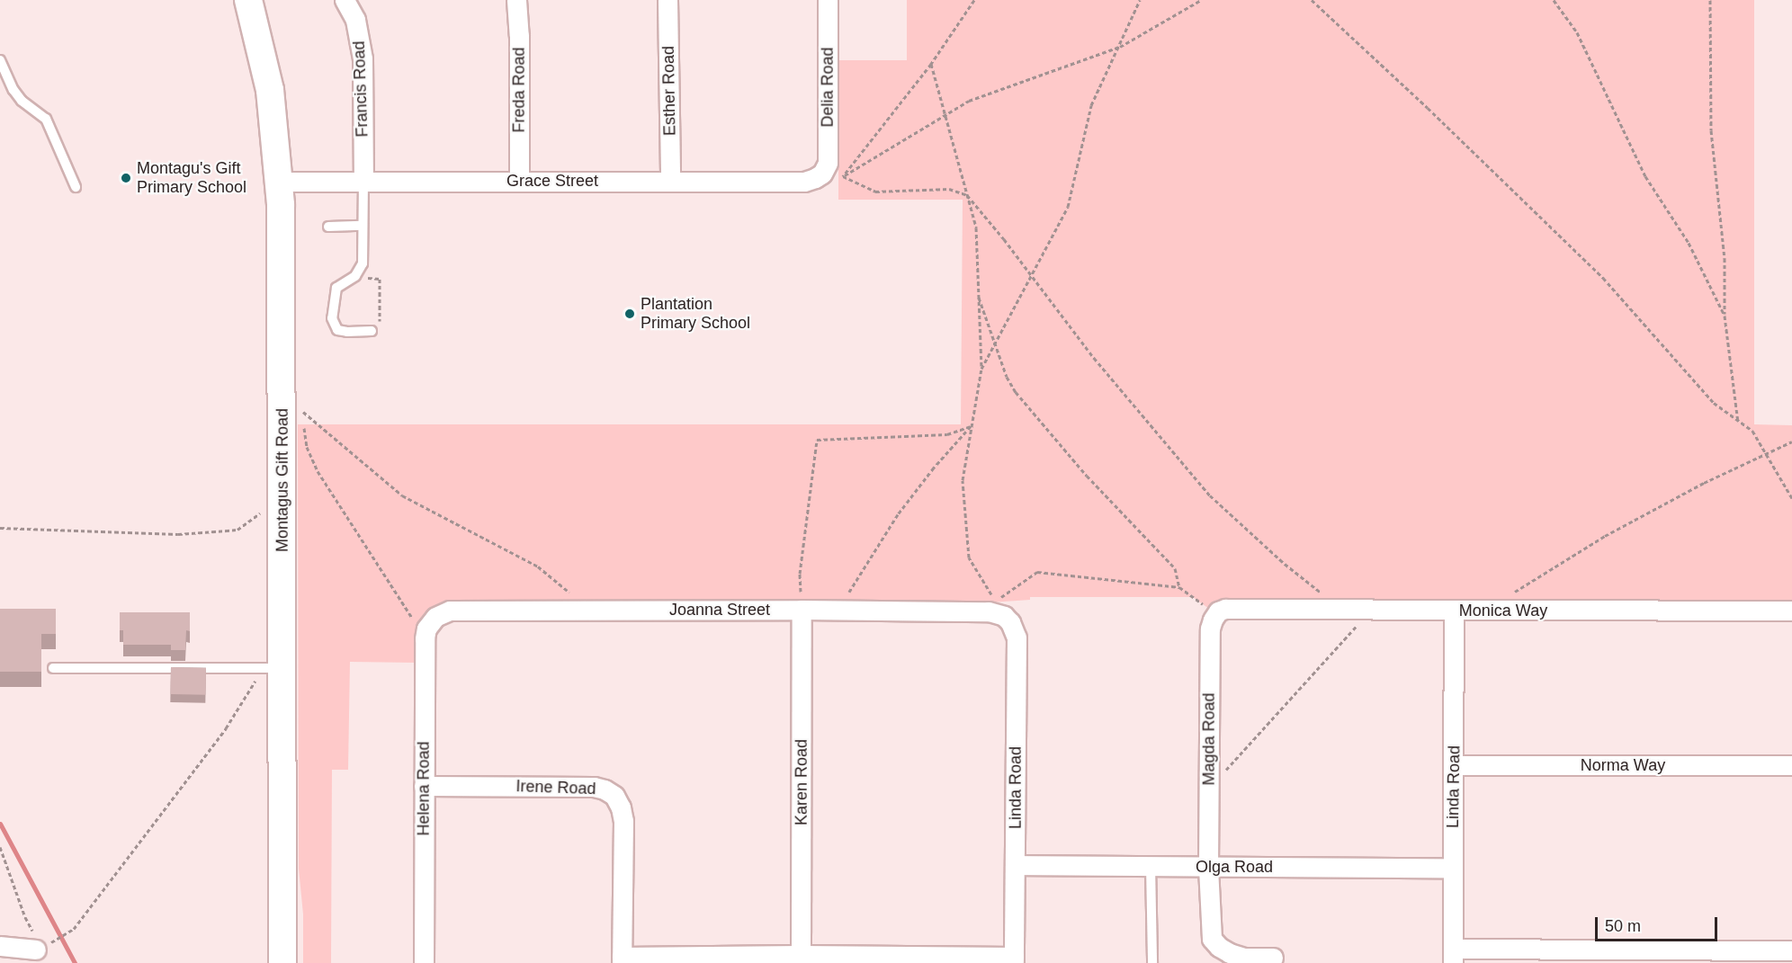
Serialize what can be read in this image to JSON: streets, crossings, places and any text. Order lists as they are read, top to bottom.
{
  "streets": {
    "street": [
      "Delia Road",
      "Francis Road",
      "Freda Road",
      "Esther Road",
      "Grace Street",
      "Montagus Gift Road",
      "Joanna Street",
      "Monica Way",
      "Magda Road",
      "Norma Way",
      "Karen Road",
      "Linda Road",
      "Irene Road",
      "Helena Road",
      "Olga Road"
    ]
  },
  "crossings": [
    ["Delia Road", "Grace Street"],
    ["Francis Road", "Grace Street"],
    ["Freda Road", "Grace Street"],
    ["Esther Road", "Grace Street"],
    ["Grace Street", "Montagus Gift Road"],
    ["Joanna Street", "Karen Road"],
    ["Joanna Street", "Linda Road"],
    ["Joanna Street", "Helena Road"],
    ["Monica Way", "Magda Road"],
    ["Monica Way", "Linda Road"],
    ["Magda Road", "Olga Road"],
    ["Norma Way", "Linda Road"],
    ["Linda Road", "Olga Road"],
    ["Irene Road", "Helena Road"]
  ],
  "places": ["Montagu's Gift Primary School", "Plantation Primary School"],
  "scale_bar": "50 m"
}
